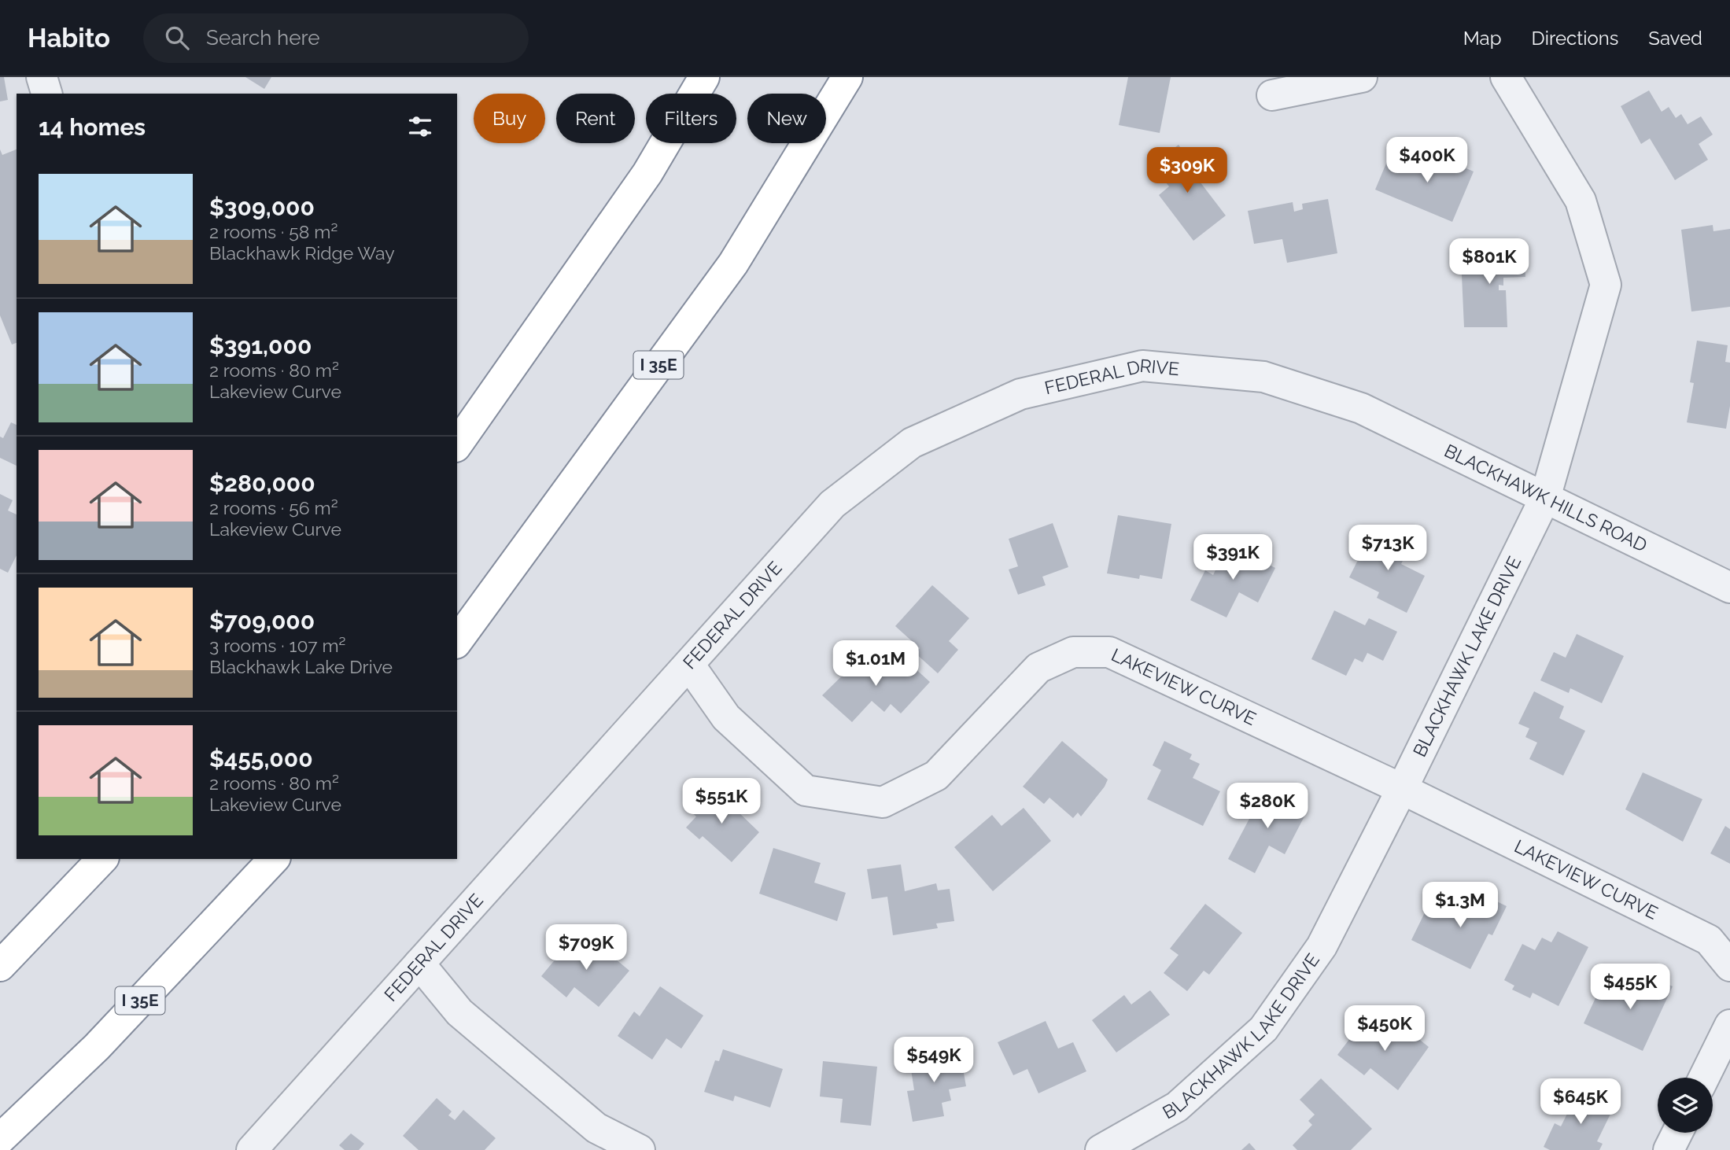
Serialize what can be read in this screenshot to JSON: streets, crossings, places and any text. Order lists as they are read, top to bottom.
{
  "streets": {
    "highway": ["I 35E"],
    "street": [
      "FEDERAL DRIVE",
      "BLACKHAWK HILLS ROAD",
      "BLACKHAWK LAKE DRIVE",
      "LAKEVIEW CURVE"
    ]
  },
  "crossings": [
    ["FEDERAL DRIVE", "BLACKHAWK HILLS ROAD"],
    ["FEDERAL DRIVE", "LAKEVIEW CURVE"],
    ["BLACKHAWK HILLS ROAD", "BLACKHAWK LAKE DRIVE"],
    ["BLACKHAWK LAKE DRIVE", "LAKEVIEW CURVE"]
  ],
  "page": {
    "header": "Habito",
    "search": "Search here",
    "nav": ["Map", "Directions", "Saved"],
    "chip": [
      "Buy",
      "Rent",
      "Filters",
      "New"
    ],
    "heading": "14 homes",
    "price": [
      "$400K",
      "$309K",
      "$801K",
      "$713K",
      "$391K",
      "$1.01M",
      "$551K",
      "$280K",
      "$1.3M",
      "$709K",
      "$455K",
      "$450K",
      "$549K",
      "$645K"
    ],
    "list": [
      {
        "name": "$309,000",
        "note": "2 rooms · 58 m² · Blackhawk Ridge Way"
      },
      {
        "name": "$391,000",
        "note": "2 rooms · 80 m² · Lakeview Curve"
      },
      {
        "name": "$280,000",
        "note": "2 rooms · 56 m² · Lakeview Curve"
      },
      {
        "name": "$709,000",
        "note": "3 rooms · 107 m² · Blackhawk Lake Drive"
      },
      {
        "name": "$455,000",
        "note": "2 rooms · 80 m² · Lakeview Curve"
      }
    ]
  }
}
